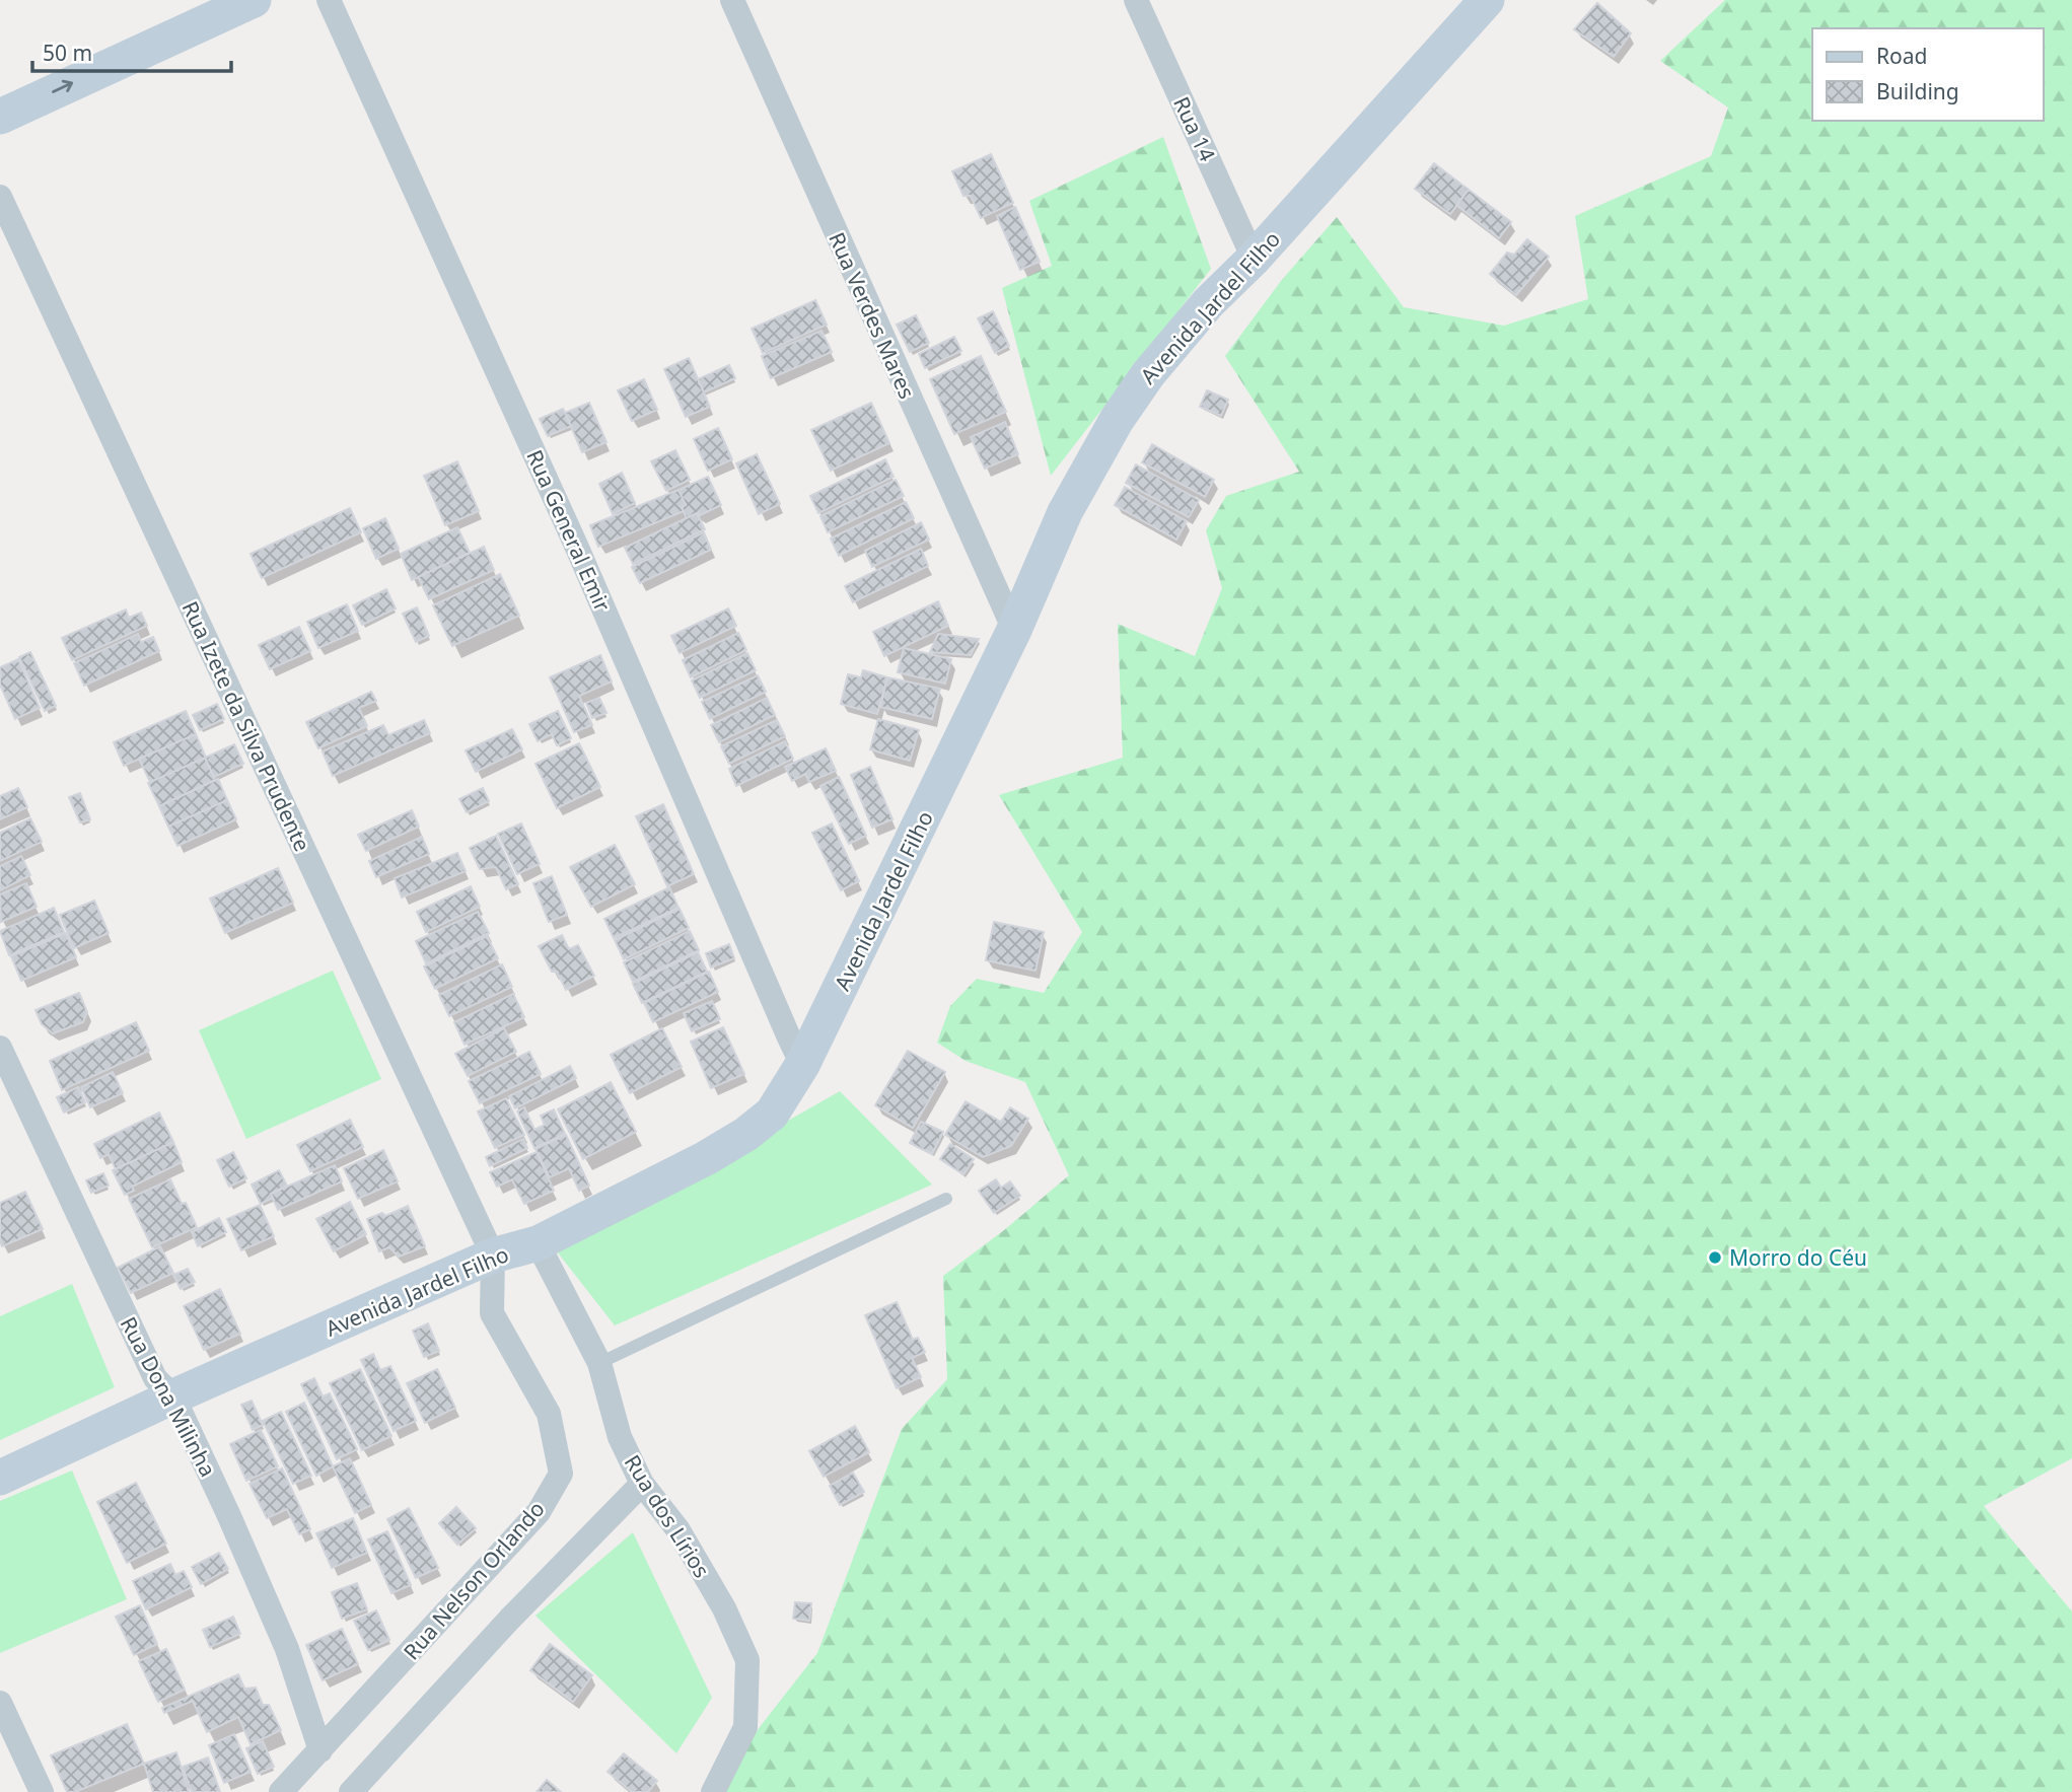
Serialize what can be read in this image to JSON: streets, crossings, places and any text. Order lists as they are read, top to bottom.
{
  "streets": {
    "main road": ["Avenida Jardel Filho"],
    "street": [
      "Rua 14",
      "Rua Verdes Mares",
      "Rua General Emir",
      "Rua Izete da Silva Prudente",
      "Rua Dona Milinha",
      "Rua dos Lírios",
      "Rua Nelson Orlando"
    ]
  },
  "crossings": [
    ["Rua 14", "Avenida Jardel Filho"],
    ["Avenida Jardel Filho", "Rua Verdes Mares"],
    ["Avenida Jardel Filho", "Rua General Emir"],
    ["Avenida Jardel Filho", "Rua Izete da Silva Prudente"],
    ["Avenida Jardel Filho", "Rua Dona Milinha"],
    ["Avenida Jardel Filho", "Rua dos Lírios"],
    ["Avenida Jardel Filho", "Rua Nelson Orlando"],
    ["Rua Izete da Silva Prudente", "Rua Nelson Orlando"],
    ["Rua Dona Milinha", "Rua Nelson Orlando"]
  ],
  "places": ["Morro do Céu"],
  "legend": ["Road", "Building"],
  "scale_bar": "50 m"
}
